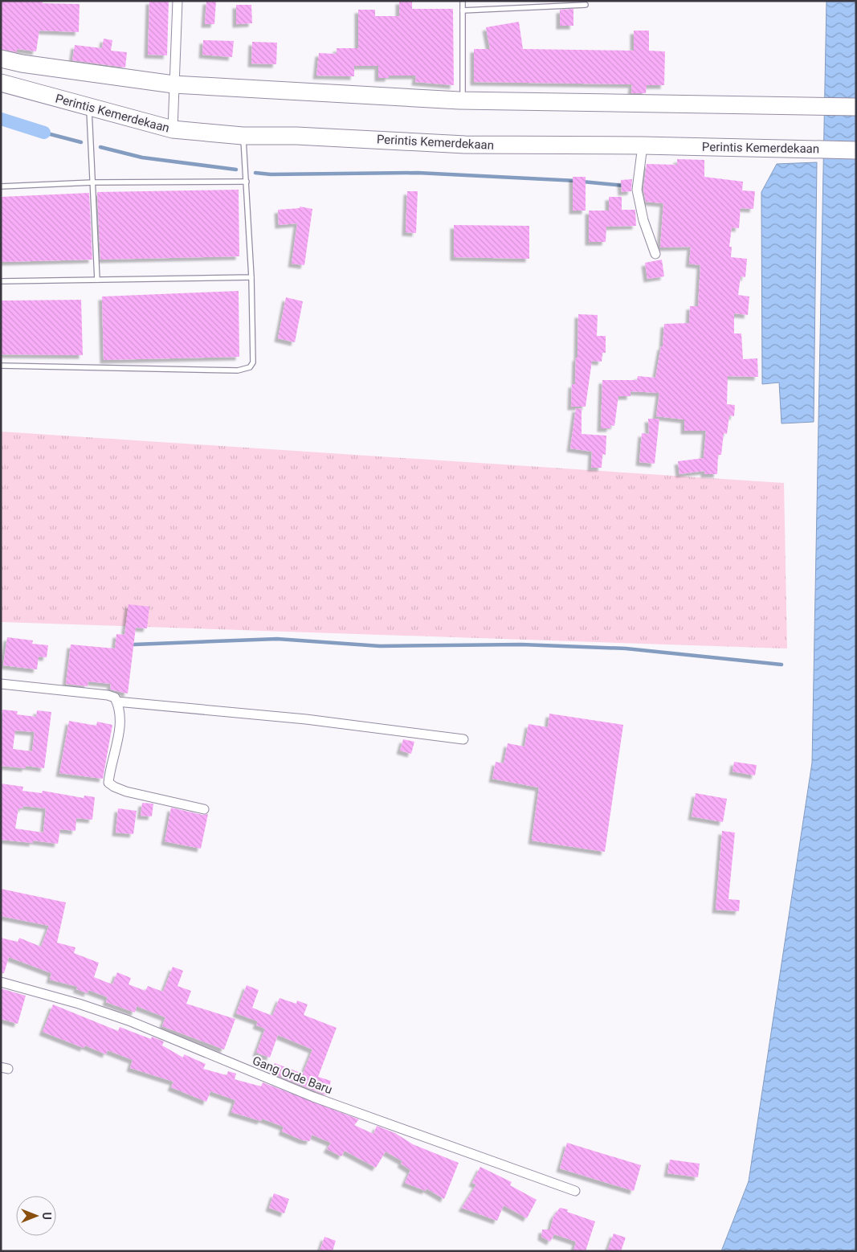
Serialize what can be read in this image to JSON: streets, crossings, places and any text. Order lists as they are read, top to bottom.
{
  "streets": {
    "highway": ["Perintis Kemerdekaan"],
    "street": ["Gang Orde Baru"]
  },
  "north": "right"
}
